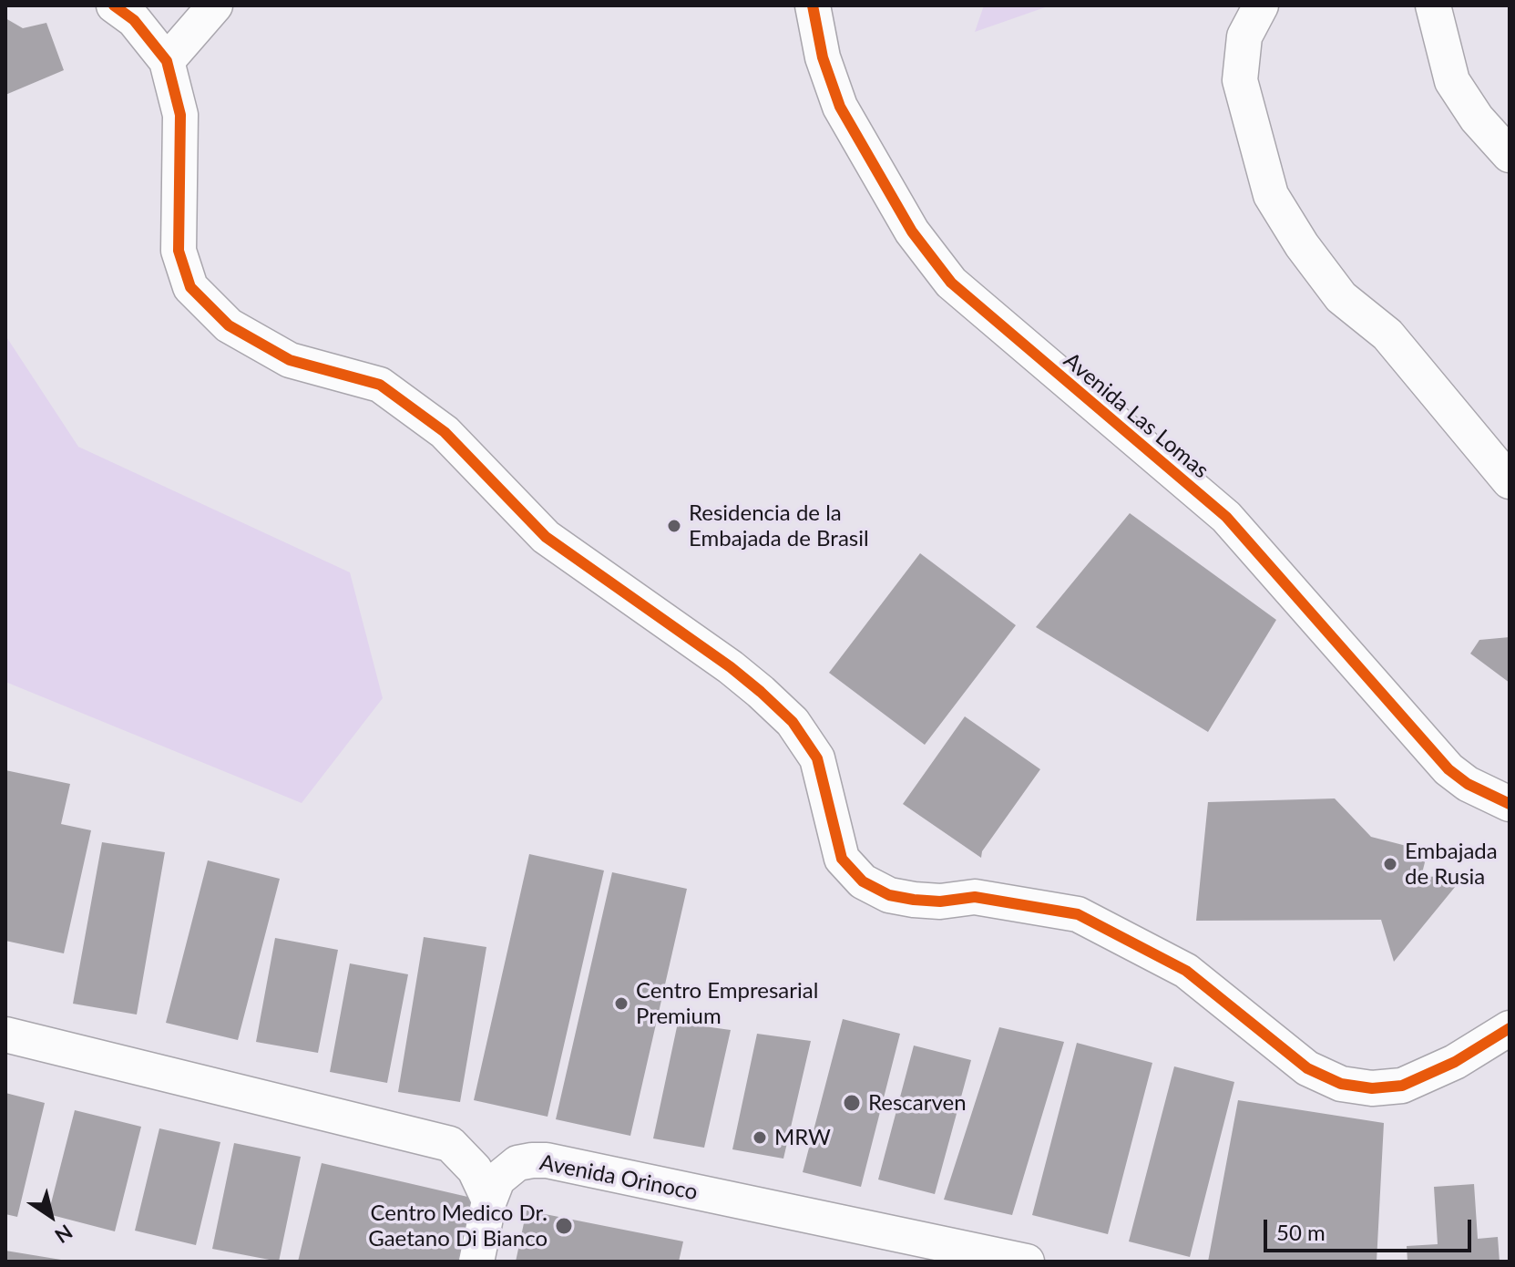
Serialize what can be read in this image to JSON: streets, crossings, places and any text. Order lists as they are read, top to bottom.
{
  "streets": {
    "street": ["Avenida Las Lomas", "Avenida Orinoco"]
  },
  "places": [
    "Residencia de la Embajada de Brasil",
    "Embajada de Rusia",
    "Centro Empresarial Premium",
    "Rescarven",
    "MRW",
    "Centro Medico Dr. Gaetano Di Bianco"
  ],
  "scale_bar": "50 m",
  "north": "bottom right"
}
